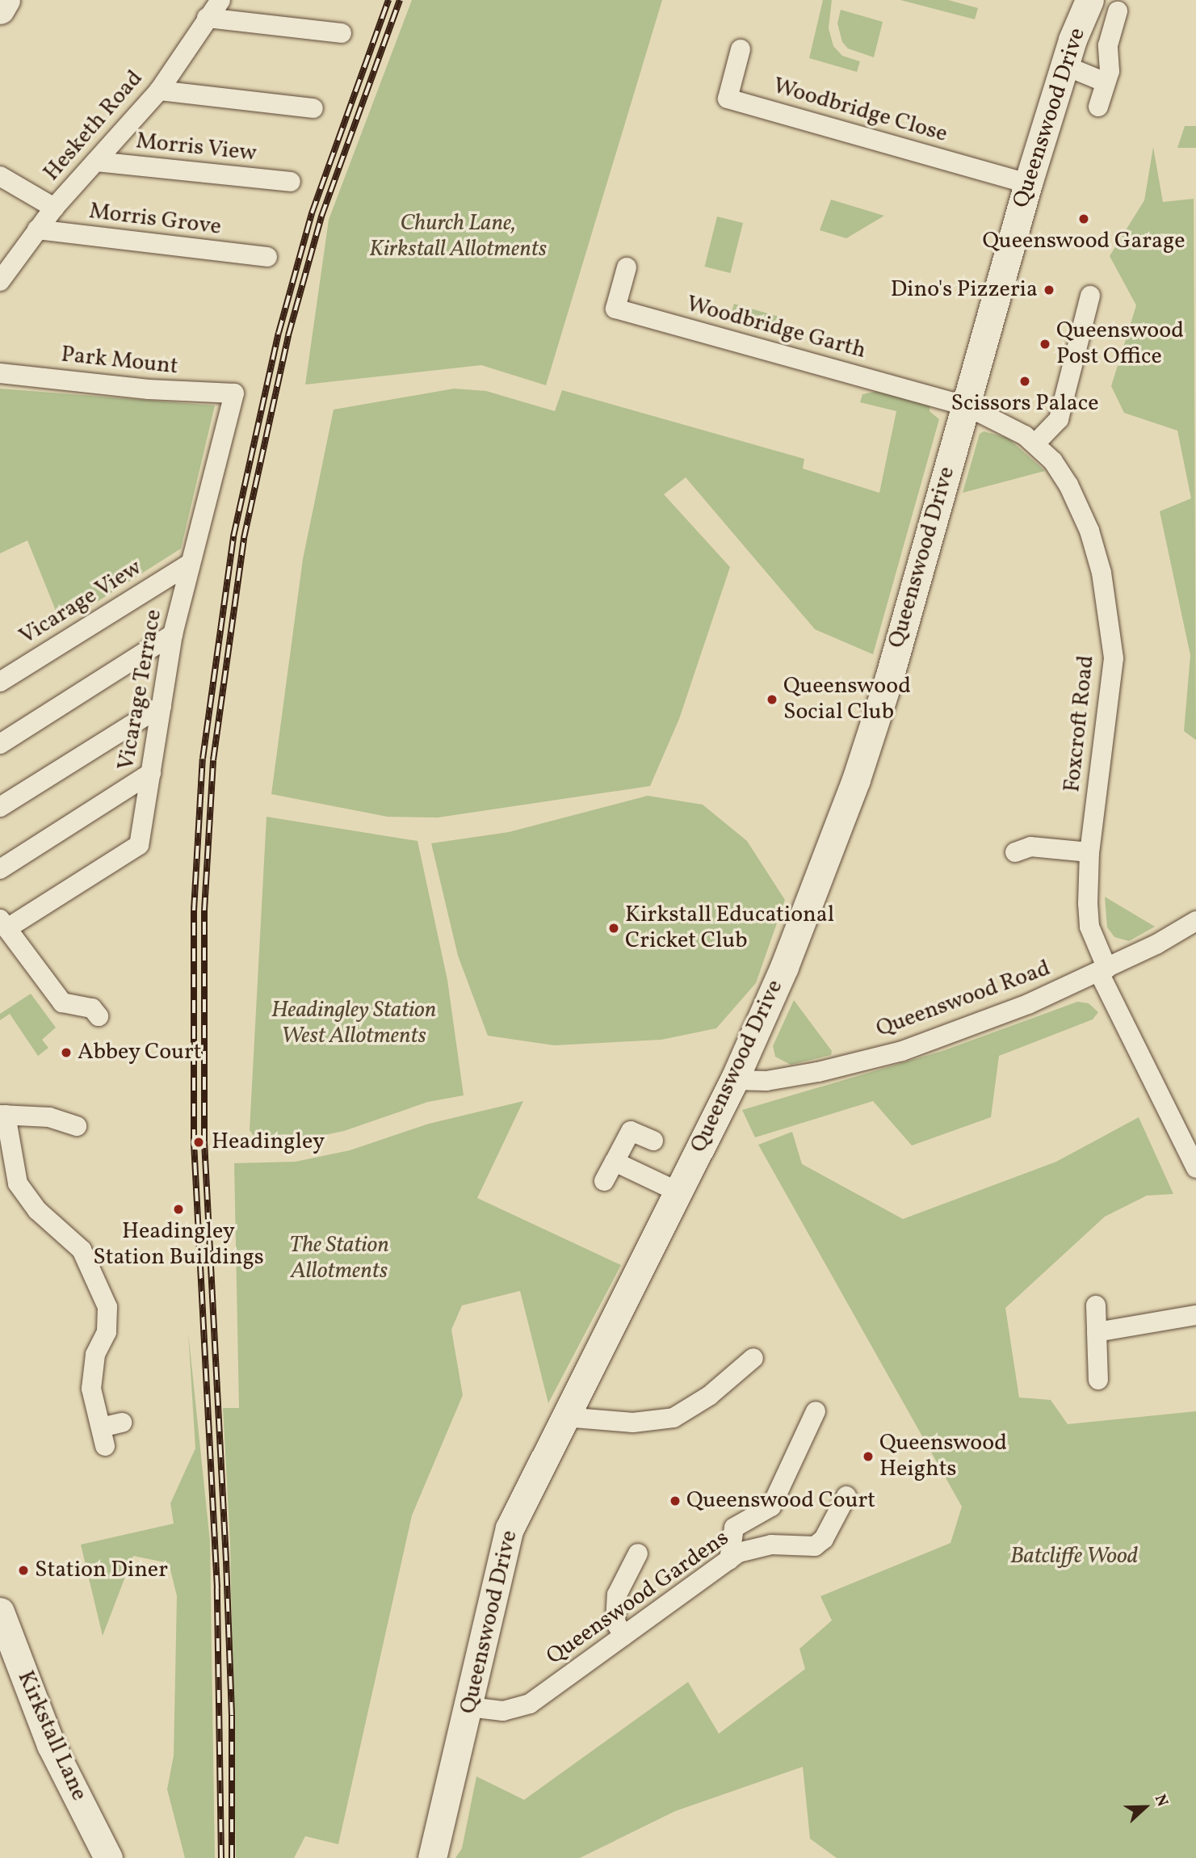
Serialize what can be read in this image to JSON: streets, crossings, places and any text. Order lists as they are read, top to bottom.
{
  "streets": {
    "street": [
      "Woodbridge Close",
      "Queenswood Drive",
      "Hesketh Road",
      "Morris View",
      "Morris Grove",
      "Woodbridge Garth",
      "Park Mount",
      "Vicarage View",
      "Vicarage Terrace",
      "Foxcroft Road",
      "Queenswood Road",
      "Queenswood Gardens",
      "Kirkstall Lane"
    ]
  },
  "crossings": [
    ["Woodbridge Close", "Queenswood Drive"],
    ["Queenswood Drive", "Woodbridge Garth"],
    ["Queenswood Drive", "Foxcroft Road"],
    ["Queenswood Drive", "Queenswood Road"],
    ["Queenswood Drive", "Queenswood Gardens"],
    ["Hesketh Road", "Morris View"],
    ["Hesketh Road", "Morris Grove"],
    ["Woodbridge Garth", "Foxcroft Road"],
    ["Park Mount", "Vicarage Terrace"],
    ["Vicarage View", "Vicarage Terrace"],
    ["Foxcroft Road", "Queenswood Road"]
  ],
  "parks": [
    "Church Lane, Kirkstall Allotments",
    "Headingley Station West Allotments",
    "The Station Allotments",
    "Batcliffe Wood"
  ],
  "places": [
    "Queenswood Garage",
    "Dino's Pizzeria",
    "Queenswood Post Office",
    "Scissors Palace",
    "Queenswood Social Club",
    "Kirkstall Educational Cricket Club",
    "Abbey Court",
    "Headingley",
    "Headingley Station Buildings",
    "Queenswood Heights",
    "Queenswood Court",
    "Station Diner"
  ],
  "north": "right"
}
